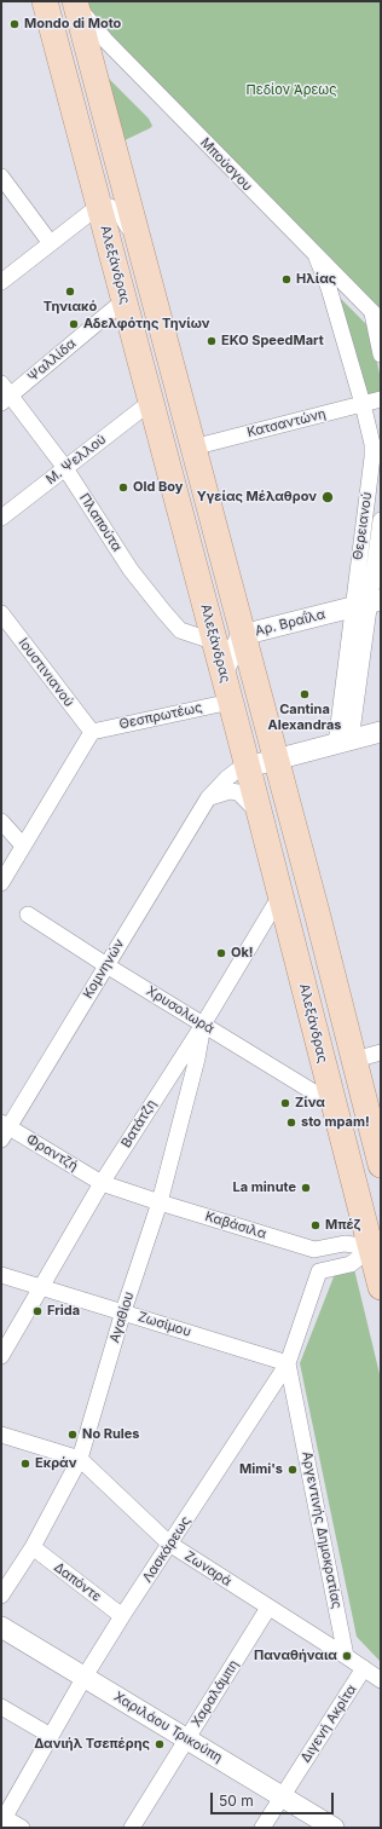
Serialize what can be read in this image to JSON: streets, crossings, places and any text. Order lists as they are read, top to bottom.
{
  "streets": {
    "main road": ["Αλεξάνδρας"],
    "street": [
      "Μπούσγου",
      "Ψαλλίδα",
      "Κατσαντώνη",
      "Μ. Ψελλού",
      "Πλαπούτα",
      "Θερειανού",
      "Αρ. Βραΐλα",
      "Ιουστινιανού",
      "Θεσπρωτέως",
      "Κομνηνών",
      "Χρυσολωρά",
      "Βατάτζη",
      "Φραντζή",
      "Καβάσιλα",
      "Αγαθίου",
      "Ζωσίμου",
      "Αργεντινής Δημοκρατίας",
      "Λασκάρεως",
      "Ζωναρά",
      "Δαπόντε",
      "Χαραλάμπη",
      "Διγενή Ακρίτα",
      "Χαριλάου Τρικούπη"
    ]
  },
  "crossings": [
    ["Μπούσγου", "Θερειανού"],
    ["Αλεξάνδρας", "Ψαλλίδα"],
    ["Αλεξάνδρας", "Μ. Ψελλού"],
    ["Αλεξάνδρας", "Πλαπούτα"],
    ["Αλεξάνδρας", "Αρ. Βραΐλα"],
    ["Αλεξάνδρας", "Θεσπρωτέως"],
    ["Αλεξάνδρας", "Κομνηνών"],
    ["Αλεξάνδρας", "Χρυσολωρά"],
    ["Αλεξάνδρας", "Βατάτζη"],
    ["Αλεξάνδρας", "Καβάσιλα"],
    ["Ψαλλίδα", "Πλαπούτα"],
    ["Κατσαντώνη", "Θερειανού"],
    ["Μ. Ψελλού", "Πλαπούτα"],
    ["Θερειανού", "Αρ. Βραΐλα"],
    ["Θερειανού", "Κομνηνών"],
    ["Ιουστινιανού", "Θεσπρωτέως"],
    ["Κομνηνών", "Χρυσολωρά"],
    ["Κομνηνών", "Φραντζή"],
    ["Χρυσολωρά", "Βατάτζη"],
    ["Χρυσολωρά", "Αγαθίου"],
    ["Βατάτζη", "Φραντζή"],
    ["Βατάτζη", "Καβάσιλα"],
    ["Βατάτζη", "Αγαθίου"],
    ["Βατάτζη", "Ζωσίμου"],
    ["Φραντζή", "Καβάσιλα"],
    ["Καβάσιλα", "Αγαθίου"],
    ["Αγαθίου", "Ζωσίμου"],
    ["Αγαθίου", "Ζωναρά"],
    ["Αγαθίου", "Δαπόντε"],
    ["Ζωσίμου", "Αργεντινής Δημοκρατίας"],
    ["Ζωσίμου", "Λασκάρεως"],
    ["Αργεντινής Δημοκρατίας", "Λασκάρεως"],
    ["Αργεντινής Δημοκρατίας", "Ζωναρά"],
    ["Λασκάρεως", "Ζωναρά"],
    ["Λασκάρεως", "Δαπόντε"],
    ["Λασκάρεως", "Χαριλάου Τρικούπη"],
    ["Ζωναρά", "Χαραλάμπη"],
    ["Χαραλάμπη", "Χαριλάου Τρικούπη"],
    ["Διγενή Ακρίτα", "Χαριλάου Τρικούπη"]
  ],
  "parks": ["Πεδίον Άρεως"],
  "places": [
    "Mondo di Moto",
    "Ηλίας",
    "Τηνιακό",
    "Αδελφότης Τηνίων",
    "EKO SpeedMart",
    "Old Boy",
    "Υγείας Μέλαθρον",
    "Cantina Alexandras",
    "Ok!",
    "Ζίνα",
    "sto mpam!",
    "La minute",
    "Μπέζ",
    "Frida",
    "No Rules",
    "Εκράν",
    "Mimi's",
    "Παναθήναια",
    "Δανιήλ Τσεπέρης"
  ],
  "scale_bar": "50 m"
}
